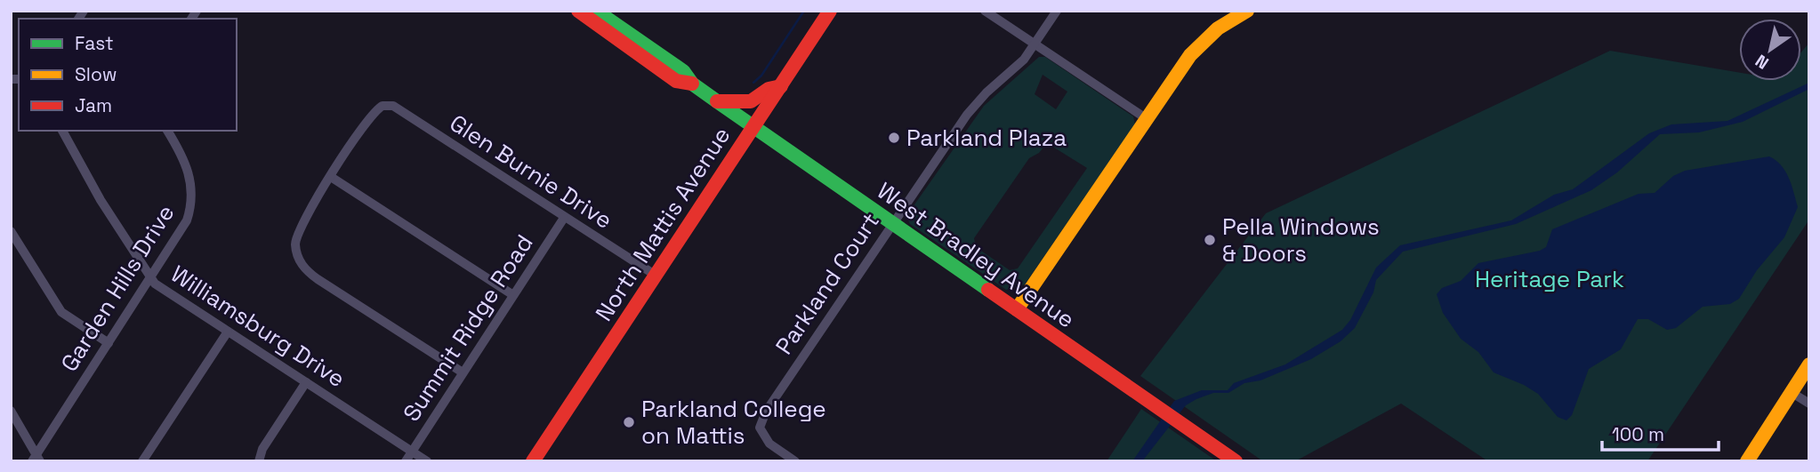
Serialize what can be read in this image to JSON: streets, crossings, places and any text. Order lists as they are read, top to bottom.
{
  "streets": {
    "main road": ["North Mattis Avenue", "West Bradley Avenue"],
    "street": [
      "Glen Burnie Drive",
      "Parkland Court",
      "Garden Hills Drive",
      "Williamsburg Drive",
      "Summit Ridge Road"
    ]
  },
  "crossings": [
    ["Glen Burnie Drive", "North Mattis Avenue"],
    ["Glen Burnie Drive", "Summit Ridge Road"],
    ["North Mattis Avenue", "West Bradley Avenue"],
    ["West Bradley Avenue", "Parkland Court"],
    ["Garden Hills Drive", "Williamsburg Drive"],
    ["Williamsburg Drive", "Summit Ridge Road"]
  ],
  "parks": ["Heritage Park"],
  "places": ["Parkland Plaza", "Pella Windows & Doors", "Parkland College on Mattis"],
  "legend": ["Fast", "Slow", "Jam"],
  "scale_bar": "100 m",
  "north": "bottom left"
}
